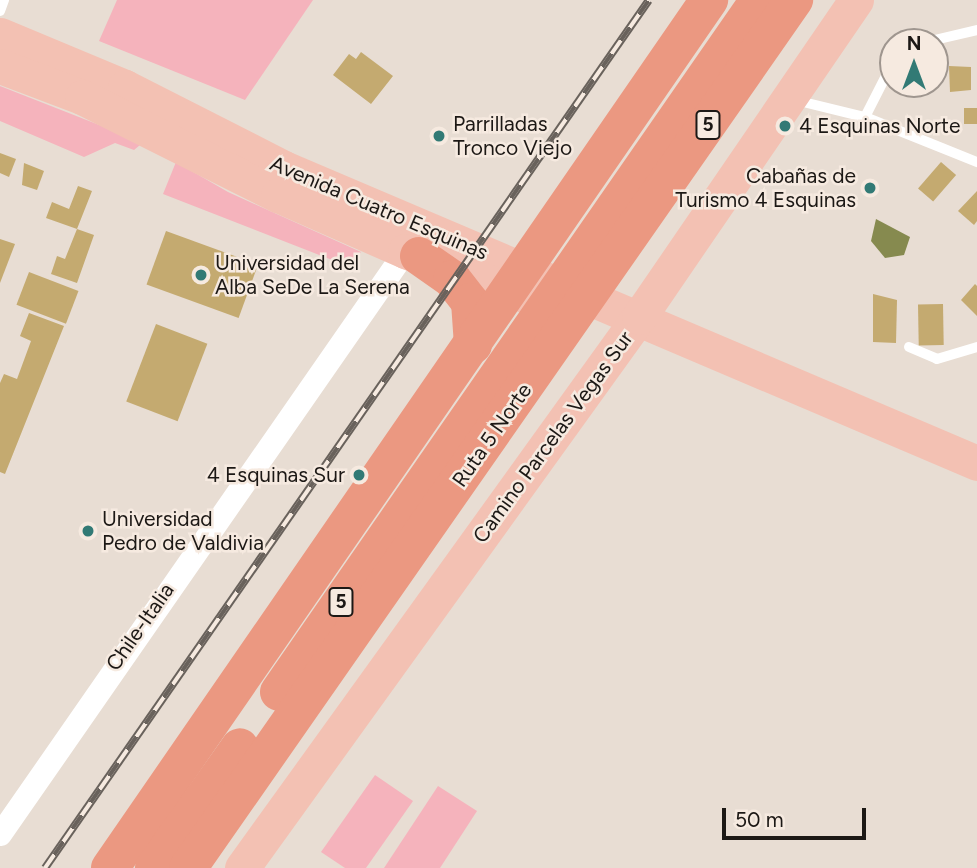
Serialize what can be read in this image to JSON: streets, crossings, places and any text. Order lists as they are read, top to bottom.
{
  "streets": {
    "highway": ["5", "Ruta 5 Norte"],
    "main road": ["Avenida Cuatro Esquinas", "Camino Parcelas Vegas Sur"],
    "street": ["Chile-Italia"]
  },
  "crossings": [
    ["Avenida Cuatro Esquinas", "Camino Parcelas Vegas Sur"],
    ["Avenida Cuatro Esquinas", "Chile-Italia"]
  ],
  "places": [
    "4 Esquinas Norte",
    "Parrilladas Tronco Viejo",
    "Cabañas de Turismo 4 Esquinas",
    "Universidad del Alba SeDe La Serena",
    "4 Esquinas Sur",
    "Universidad Pedro de Valdivia"
  ],
  "scale_bar": "50 m",
  "north": "top"
}
